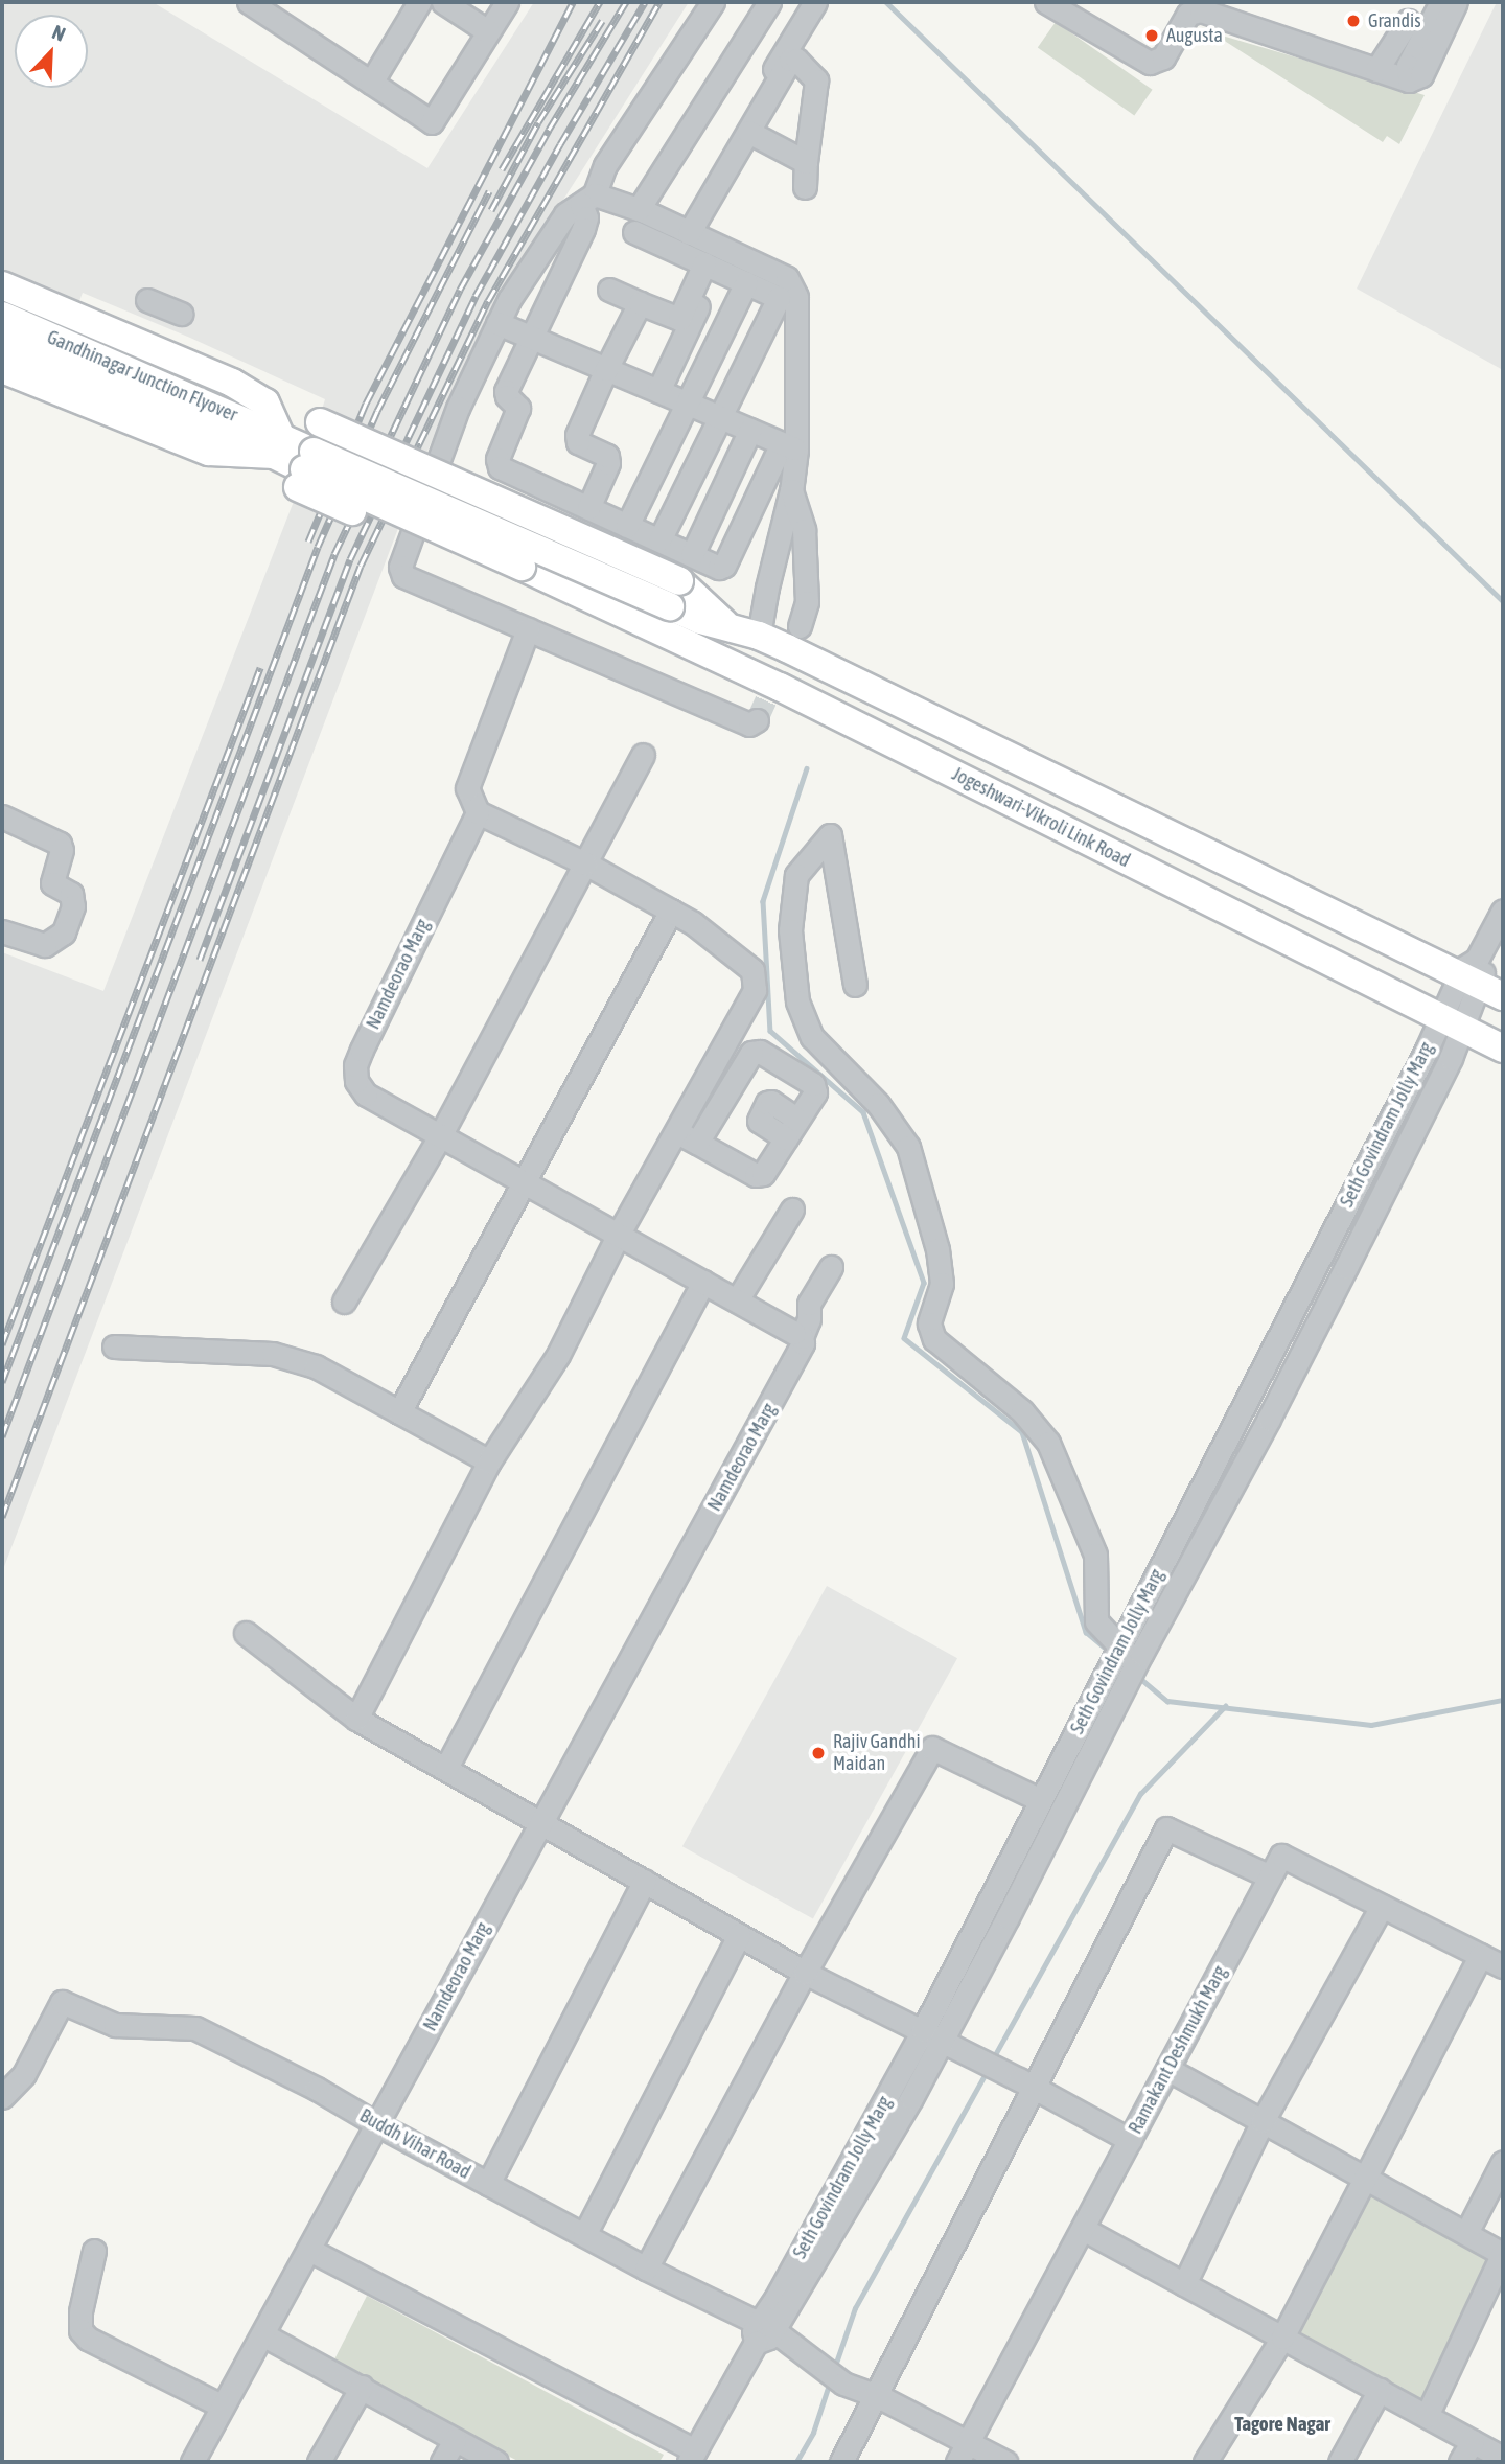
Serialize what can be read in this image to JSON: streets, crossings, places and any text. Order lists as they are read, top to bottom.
{
  "streets": {
    "main road": ["Gandhinagar Junction Flyover", "Jogeshwari-Vikroli Link Road"],
    "street": [
      "Namdeorao Marg",
      "Seth Govindram Jolly Marg",
      "Ramakant Deshmukh Marg",
      "Buddh Vihar Road"
    ]
  },
  "crossings": [
    ["Jogeshwari-Vikroli Link Road", "Seth Govindram Jolly Marg"],
    ["Namdeorao Marg", "Buddh Vihar Road"],
    ["Seth Govindram Jolly Marg", "Buddh Vihar Road"],
    ["Ramakant Deshmukh Marg", "Buddh Vihar Road"]
  ],
  "districts": ["Tagore Nagar"],
  "places": ["Grandis", "Augusta", "Rajiv Gandhi Maidan"],
  "north": "top right"
}
